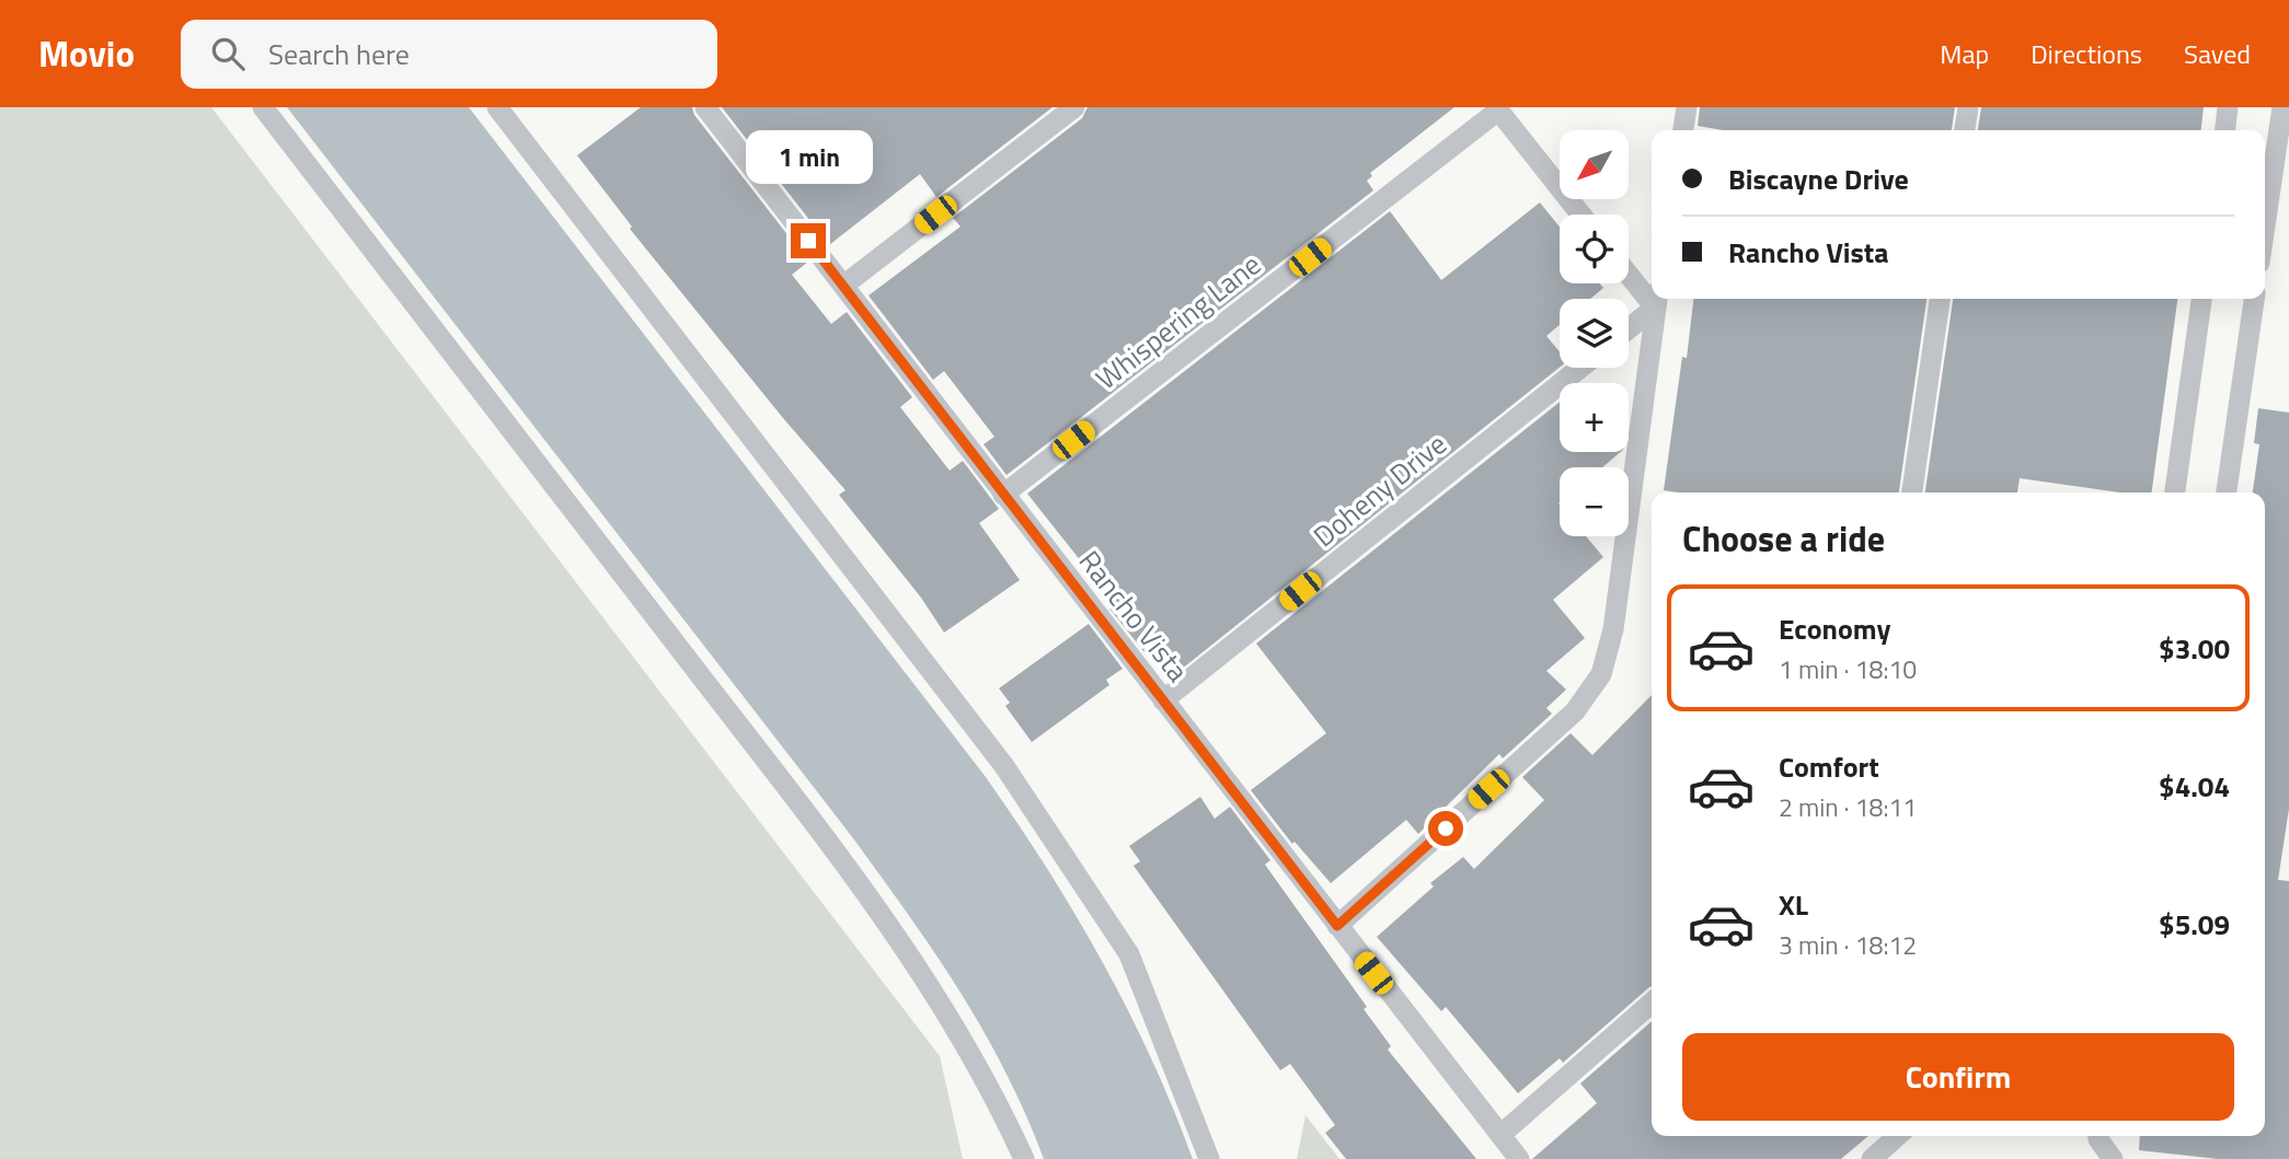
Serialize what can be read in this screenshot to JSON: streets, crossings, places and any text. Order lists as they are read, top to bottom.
{
  "streets": {
    "lane": ["Whispering Lane", "Doheny Drive", "Rancho Vista"]
  },
  "crossings": [
    ["Whispering Lane", "Rancho Vista"],
    ["Doheny Drive", "Rancho Vista"]
  ],
  "north": "bottom left",
  "page": {
    "header": "Movio",
    "search": "Search here",
    "nav": ["Map", "Directions", "Saved"],
    "map_buttons": ["+", "−"],
    "bubble": "1 min",
    "banner": ["Biscayne Drive", "Rancho Vista"],
    "heading": "Choose a ride",
    "list": [
      {
        "name": "Economy",
        "note": "1 min · 18:10",
        "value": "$3.00"
      },
      {
        "name": "Comfort",
        "note": "2 min · 18:11",
        "value": "$4.04"
      },
      {
        "name": "XL",
        "note": "3 min · 18:12",
        "value": "$5.09"
      }
    ],
    "buttons": "Confirm"
  }
}
